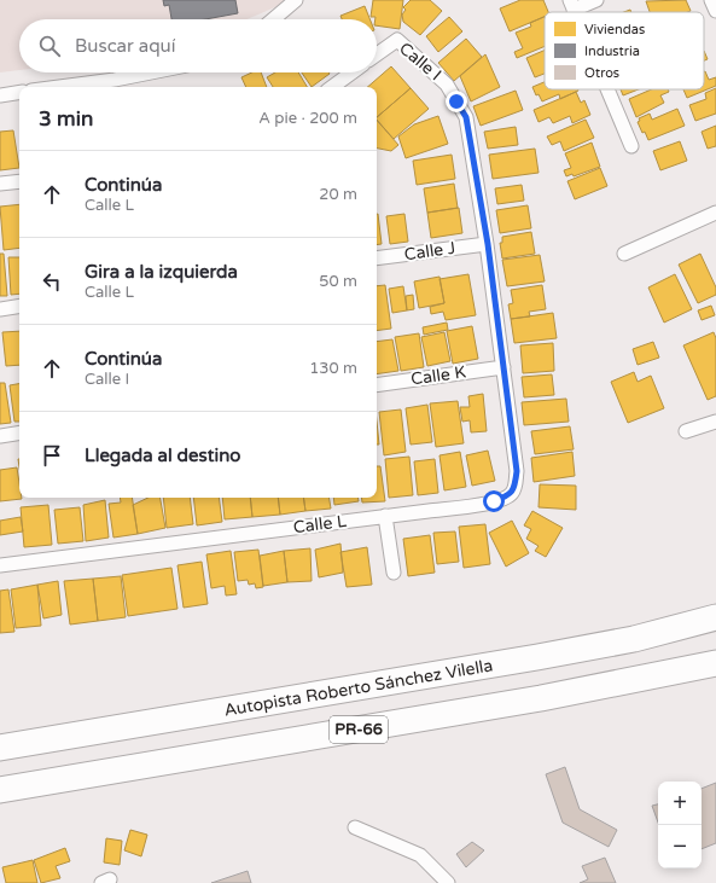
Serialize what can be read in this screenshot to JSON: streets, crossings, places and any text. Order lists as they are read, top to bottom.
{
  "streets": {
    "highway": ["Autopista Roberto Sánchez Vilella", "PR-66"],
    "street": [
      "Calle I",
      "Calle J",
      "Calle K",
      "Calle L"
    ]
  },
  "crossings": [
    ["Calle I", "Calle J"],
    ["Calle I", "Calle K"],
    ["Calle I", "Calle L"],
    ["Calle K", "Calle L"]
  ],
  "legend": ["Viviendas", "Industria", "Otros"],
  "page": {
    "search": "Buscar aquí",
    "heading": ["3 min", "A pie · 200 m"],
    "list": [
      ["Continúa", "Calle L", "20 m"],
      ["Gira a la izquierda", "Calle L", "50 m"],
      ["Continúa", "Calle I", "130 m"],
      "Llegada al destino"
    ],
    "map_buttons": ["+", "−"]
  }
}
